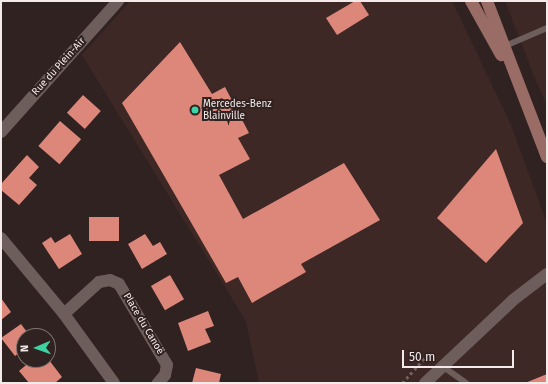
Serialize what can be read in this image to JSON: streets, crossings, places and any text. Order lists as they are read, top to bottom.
{
  "streets": {
    "street": ["Rue du Plein-Air", "Place du Canoë"]
  },
  "places": ["Mercedes-Benz Blainville"],
  "scale_bar": "50 m",
  "north": "left"
}
